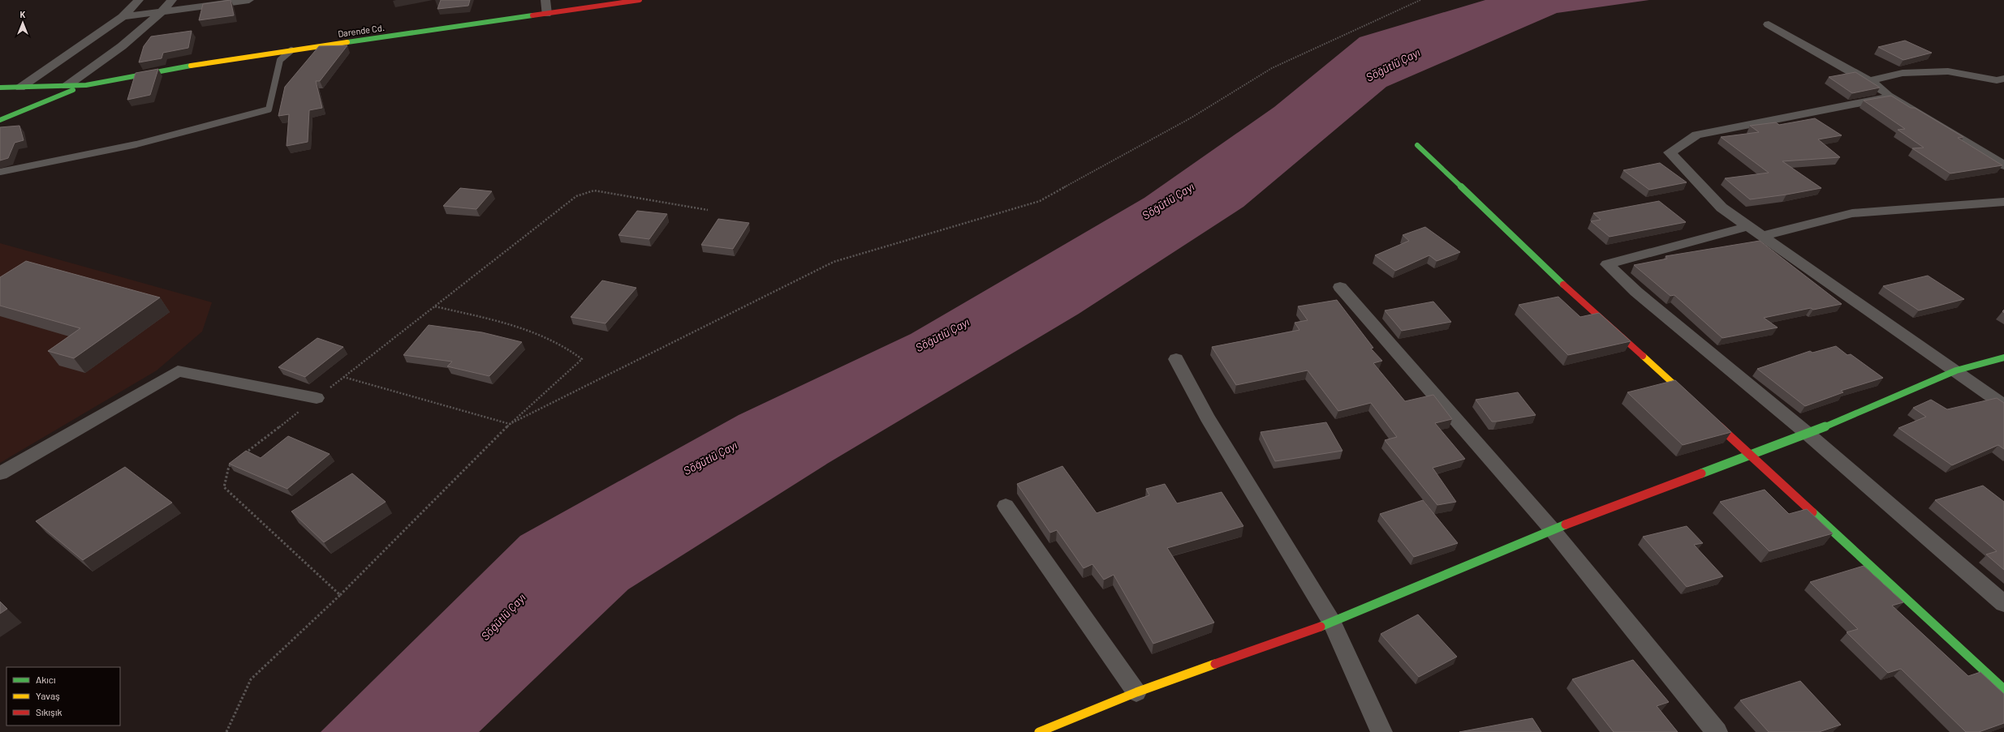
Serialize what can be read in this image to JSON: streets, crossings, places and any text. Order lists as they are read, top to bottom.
{
  "streets": {
    "street": ["Darende Cd."]
  },
  "water": ["Söğütlü Çayı"],
  "legend": ["Akıcı", "Yavaş", "Sıkışık"],
  "north": "top"
}
